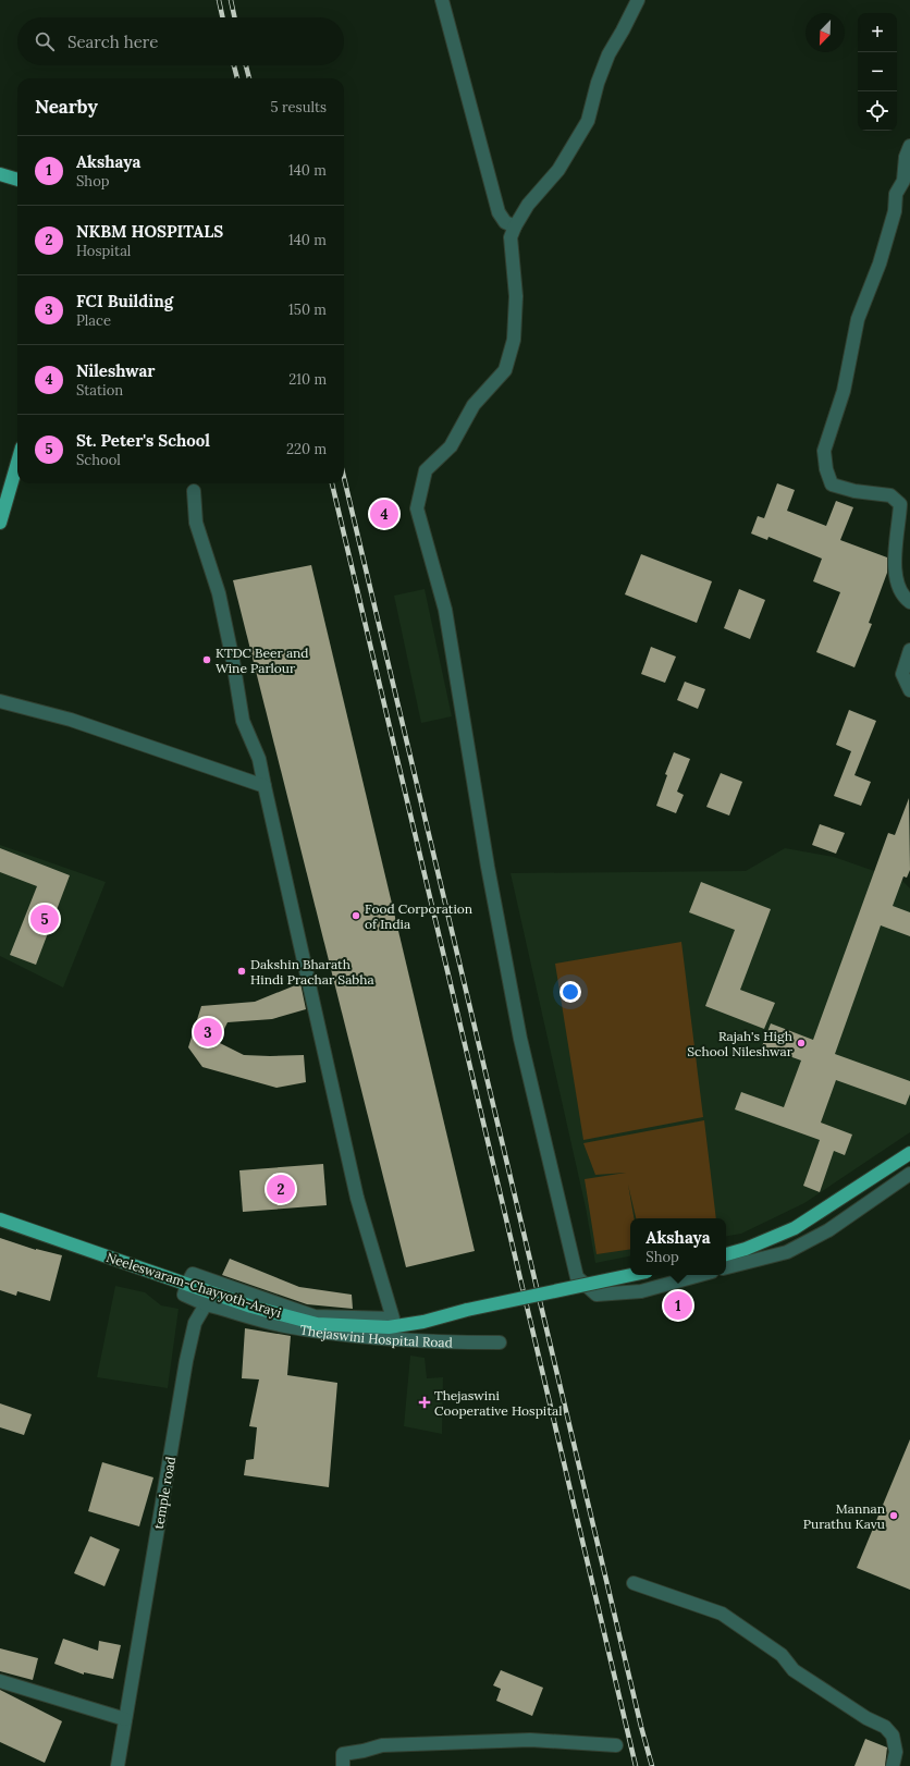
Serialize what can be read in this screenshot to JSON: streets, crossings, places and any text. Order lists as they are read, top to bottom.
{
  "streets": {
    "main road": ["Neeleswaram-Chayyoth-Arayi"],
    "street": ["Thejaswini Hospital Road", "temple road"]
  },
  "crossings": [
    ["Thejaswini Hospital Road", "temple road"]
  ],
  "places": {
    "other": [
      "KTDC Beer and Wine Parlour",
      "Food Corporation of India",
      "Dakshin Bharath Hindi Prachar Sabha",
      "Rajah's High School Nileshwar",
      "Mannan Purathu Kavu"
    ],
    "health": ["Thejaswini Cooperative Hospital"]
  },
  "north": "bottom left",
  "page": {
    "map_buttons": ["+", "−"],
    "search": "Search here",
    "heading": ["Nearby", "5 results"],
    "list": [
      {
        "mark": "1",
        "name": "Akshaya",
        "note": "Shop",
        "value": "140 m"
      },
      {
        "mark": "2",
        "name": "NKBM HOSPITALS",
        "note": "Hospital",
        "value": "140 m"
      },
      {
        "mark": "3",
        "name": "FCI Building",
        "note": "Place",
        "value": "150 m"
      },
      {
        "mark": "4",
        "name": "Nileshwar",
        "note": "Station",
        "value": "210 m"
      },
      {
        "mark": "5",
        "name": "St. Peter's School",
        "note": "School",
        "value": "220 m"
      }
    ],
    "pins": [
      "4",
      "5",
      "3",
      "2",
      "1"
    ],
    "popup": ["Akshaya", "Shop"]
  }
}
